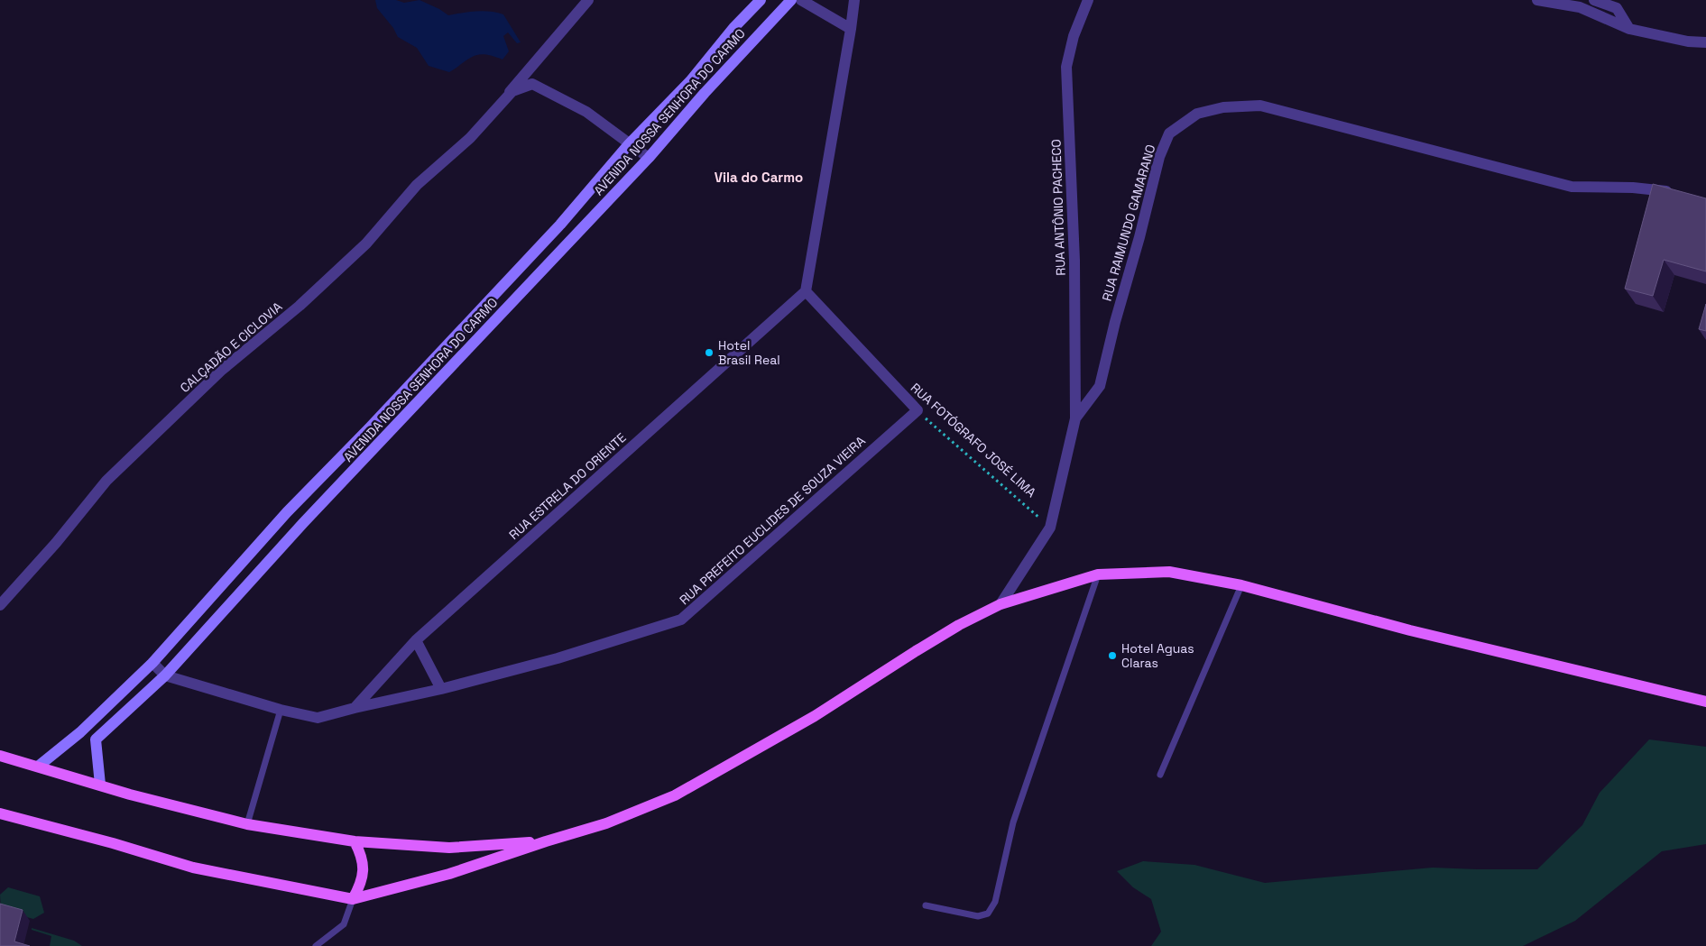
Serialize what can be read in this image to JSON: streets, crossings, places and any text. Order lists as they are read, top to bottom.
{
  "streets": {
    "street": [
      "AVENIDA NOSSA SENHORA DO CARMO",
      "RUA ANTÔNIO PACHECO",
      "RUA RAIMUNDO GAMARANO",
      "CALÇADÃO E CICLOVIA",
      "RUA FOTÓGRAFO JOSÉ LIMA",
      "RUA ESTRELA DO ORIENTE",
      "RUA PREFEITO EUCLIDES DE SOUZA VIEIRA"
    ]
  },
  "crossings": [
    ["AVENIDA NOSSA SENHORA DO CARMO", "RUA PREFEITO EUCLIDES DE SOUZA VIEIRA"],
    ["RUA ANTÔNIO PACHECO", "RUA RAIMUNDO GAMARANO"],
    ["RUA RAIMUNDO GAMARANO", "RUA FOTÓGRAFO JOSÉ LIMA"],
    ["RUA FOTÓGRAFO JOSÉ LIMA", "RUA ESTRELA DO ORIENTE"],
    ["RUA FOTÓGRAFO JOSÉ LIMA", "RUA PREFEITO EUCLIDES DE SOUZA VIEIRA"],
    ["RUA ESTRELA DO ORIENTE", "RUA PREFEITO EUCLIDES DE SOUZA VIEIRA"]
  ],
  "districts": ["Vila do Carmo"],
  "places": ["Hotel Brasil Real", "Hotel Aguas Claras"]
}
